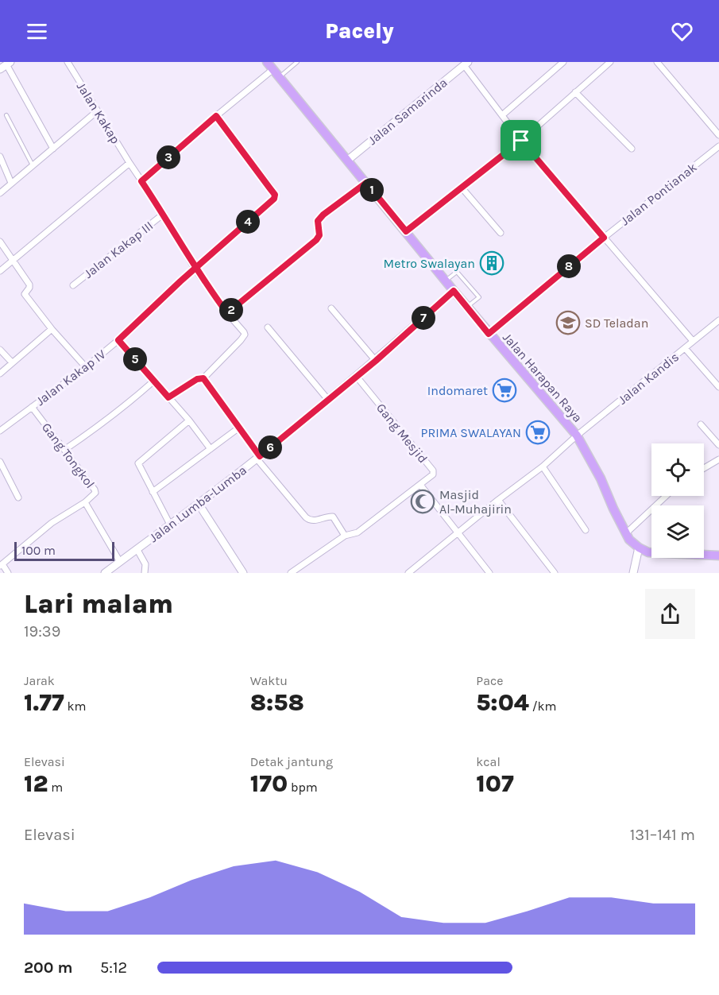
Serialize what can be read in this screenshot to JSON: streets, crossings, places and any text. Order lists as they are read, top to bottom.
{
  "streets": {
    "main road": ["Jalan Harapan Raya"],
    "street": [
      "Jalan Samarinda",
      "Jalan Kakap",
      "Jalan Pontianak",
      "Jalan Kakap III",
      "Jalan Kakap IV",
      "Jalan Kandis",
      "Gang Mesjid",
      "Gang Tongkol",
      "Jalan Lumba-Lumba"
    ]
  },
  "crossings": [
    ["Jalan Samarinda", "Jalan Harapan Raya"],
    ["Jalan Kakap", "Jalan Kakap III"],
    ["Jalan Kakap", "Jalan Kakap IV"],
    ["Jalan Pontianak", "Jalan Harapan Raya"],
    ["Jalan Kakap IV", "Gang Tongkol"],
    ["Jalan Harapan Raya", "Jalan Kandis"],
    ["Jalan Harapan Raya", "Jalan Lumba-Lumba"],
    ["Jalan Kandis", "Gang Mesjid"],
    ["Gang Mesjid", "Jalan Lumba-Lumba"],
    ["Gang Tongkol", "Jalan Lumba-Lumba"]
  ],
  "places": {
    "building": ["Metro Swalayan"],
    "school or university": ["SD Teladan"],
    "supermarket": ["Indomaret", "PRIMA SWALAYAN"],
    "mosque": ["Masjid Al-Muhajirin"]
  },
  "scale_bar": "100 m",
  "page": {
    "header": "Pacely",
    "pins": [
      "3",
      "1",
      "4",
      "8",
      "2",
      "7",
      "5",
      "6"
    ],
    "scale": "100 m",
    "heading": ["Lari malam", "19:39"],
    "stats": [
      ["Jarak", "1.77 km"],
      ["Waktu", "8:58"],
      ["Pace", "5:04 /km"],
      ["Elevasi", "12 m"],
      ["Detak jantung", "170 bpm"],
      ["kcal", "107"]
    ],
    "chart": ["Elevasi", "131–141 m"],
    "list": [
      {
        "name": "200 m",
        "note": "5:12"
      }
    ]
  }
}
